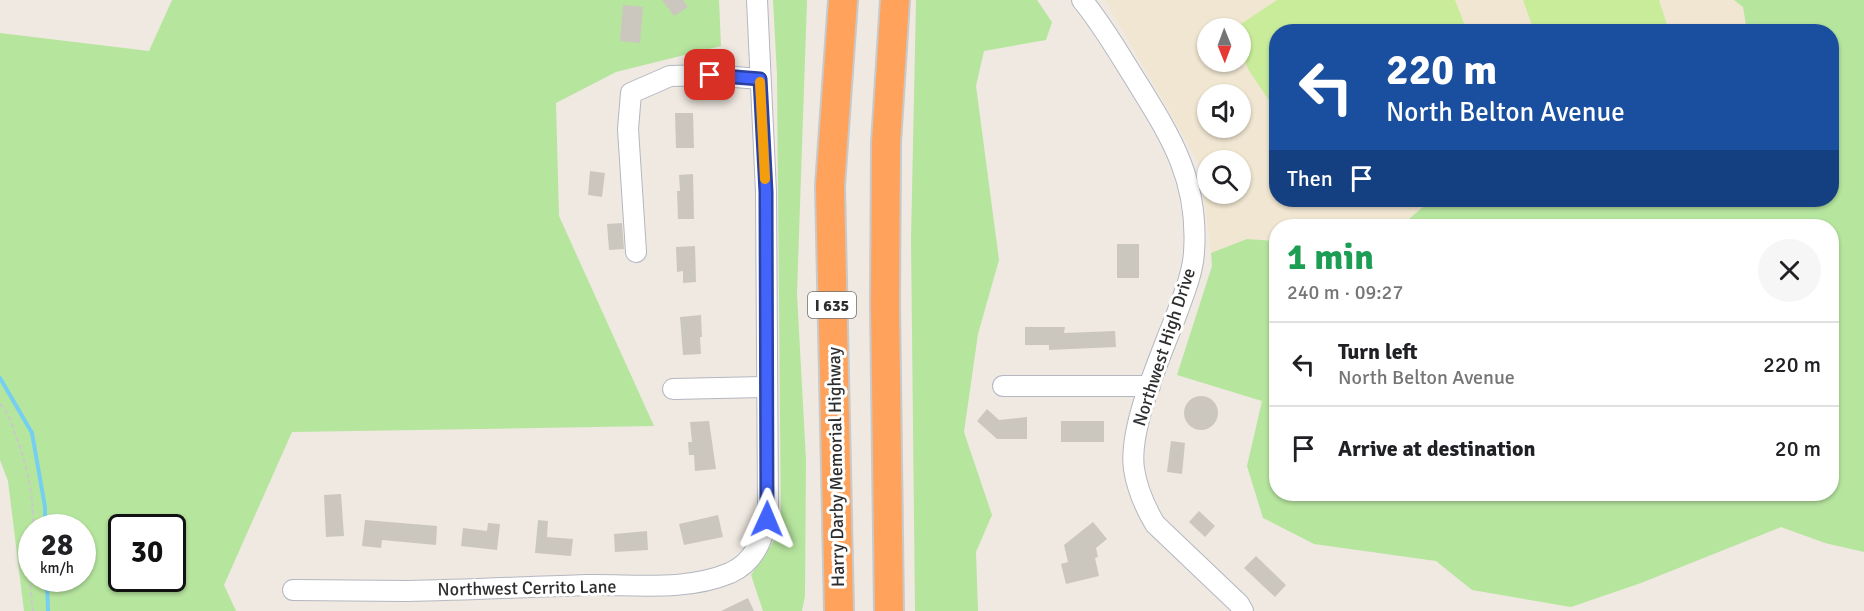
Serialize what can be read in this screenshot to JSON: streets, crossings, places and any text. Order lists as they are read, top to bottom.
{
  "streets": {
    "highway": ["I 635", "Harry Darby Memorial Highway"],
    "street": ["Northwest High Drive", "Northwest Cerrito Lane"]
  },
  "north": "bottom",
  "page": {
    "turn": ["220 m", "North Belton Avenue"],
    "then": "Then",
    "heading": ["1 min", "240 m · 09:27"],
    "list": [
      {
        "name": "Turn left",
        "note": "North Belton Avenue",
        "value": "220 m"
      },
      {
        "name": "Arrive at destination",
        "value": "20 m"
      }
    ],
    "speed": "28 km/h",
    "limit": "30"
  }
}
